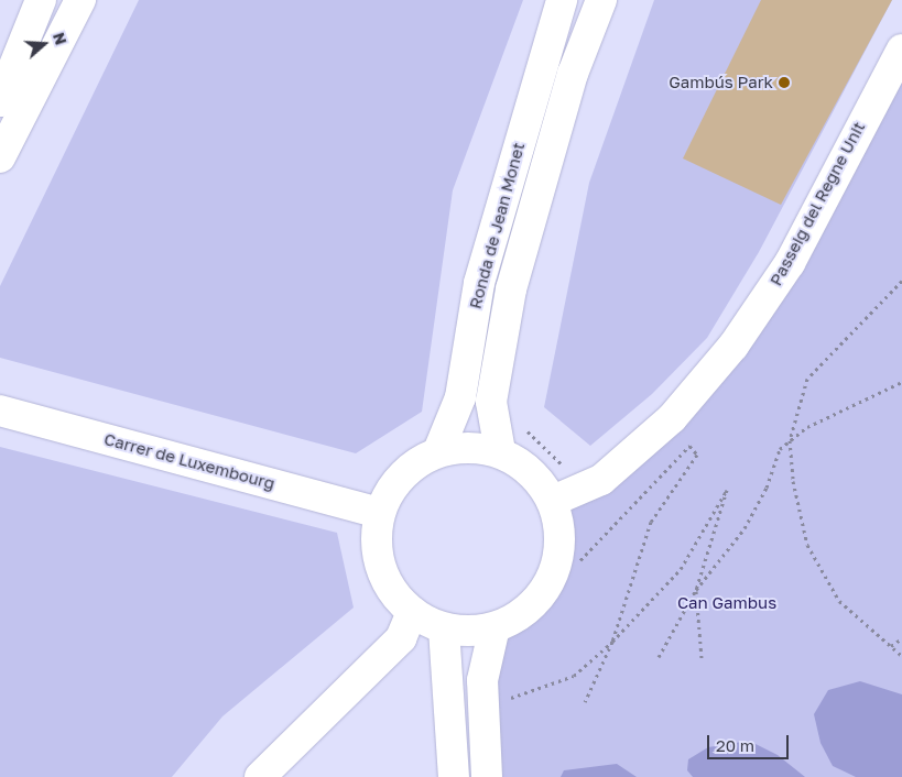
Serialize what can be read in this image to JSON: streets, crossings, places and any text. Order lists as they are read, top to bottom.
{
  "streets": {
    "main road": ["Passeig del Regne Unit", "Ronda de Jean Monet", "Carrer de Luxembourg"]
  },
  "crossings": [
    ["Passeig del Regne Unit", "Ronda de Jean Monet"],
    ["Passeig del Regne Unit", "Carrer de Luxembourg"],
    ["Ronda de Jean Monet", "Carrer de Luxembourg"]
  ],
  "parks": ["Can Gambus"],
  "places": ["Gambús Park"],
  "scale_bar": "20 m",
  "north": "right"
}
